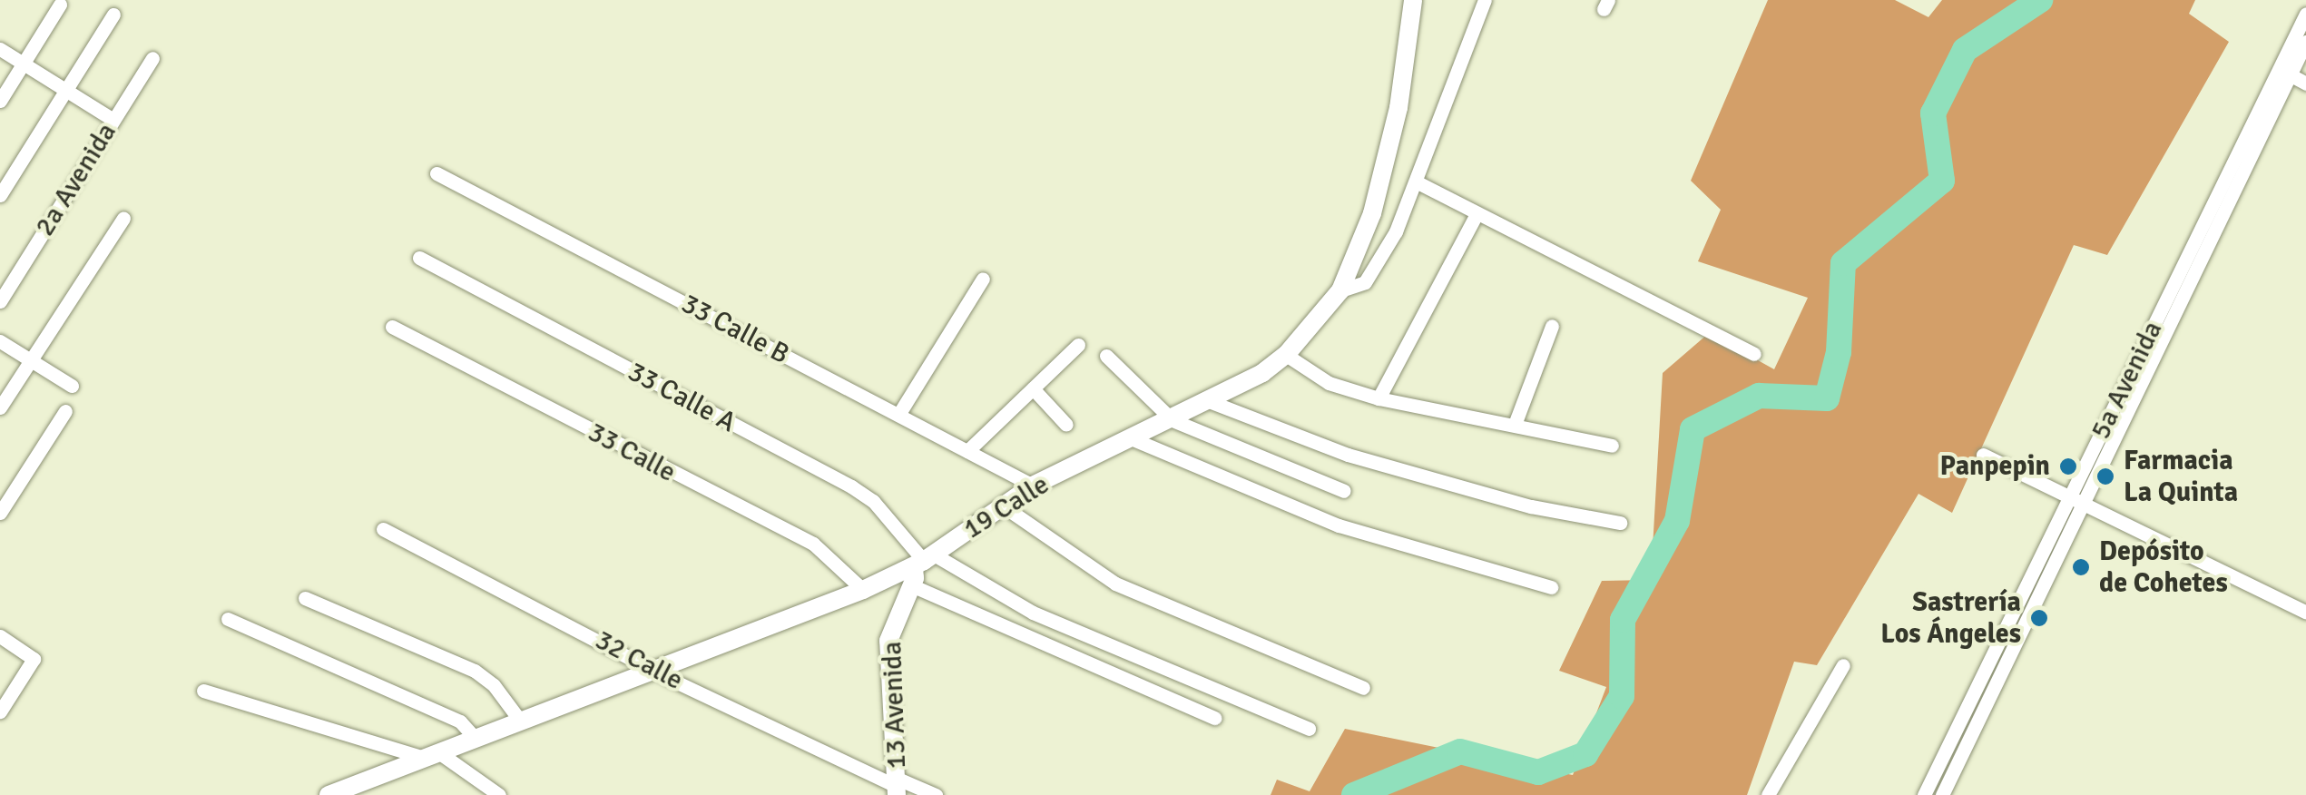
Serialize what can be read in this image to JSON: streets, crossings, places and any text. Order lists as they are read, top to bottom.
{
  "streets": {
    "main road": ["19 Calle", "13 Avenida"],
    "street": [
      "2a Avenida",
      "33 Calle B",
      "5a Avenida",
      "33 Calle A",
      "33 Calle",
      "32 Calle"
    ]
  },
  "crossings": [
    ["33 Calle B", "19 Calle"],
    ["33 Calle A", "19 Calle"],
    ["33 Calle A", "13 Avenida"],
    ["33 Calle", "19 Calle"],
    ["19 Calle", "32 Calle"],
    ["19 Calle", "13 Avenida"],
    ["32 Calle", "13 Avenida"]
  ],
  "places": [
    "Panpepin",
    "Farmacia La Quinta",
    "Depósito de Cohetes",
    "Sastrería Los Ángeles"
  ]
}
